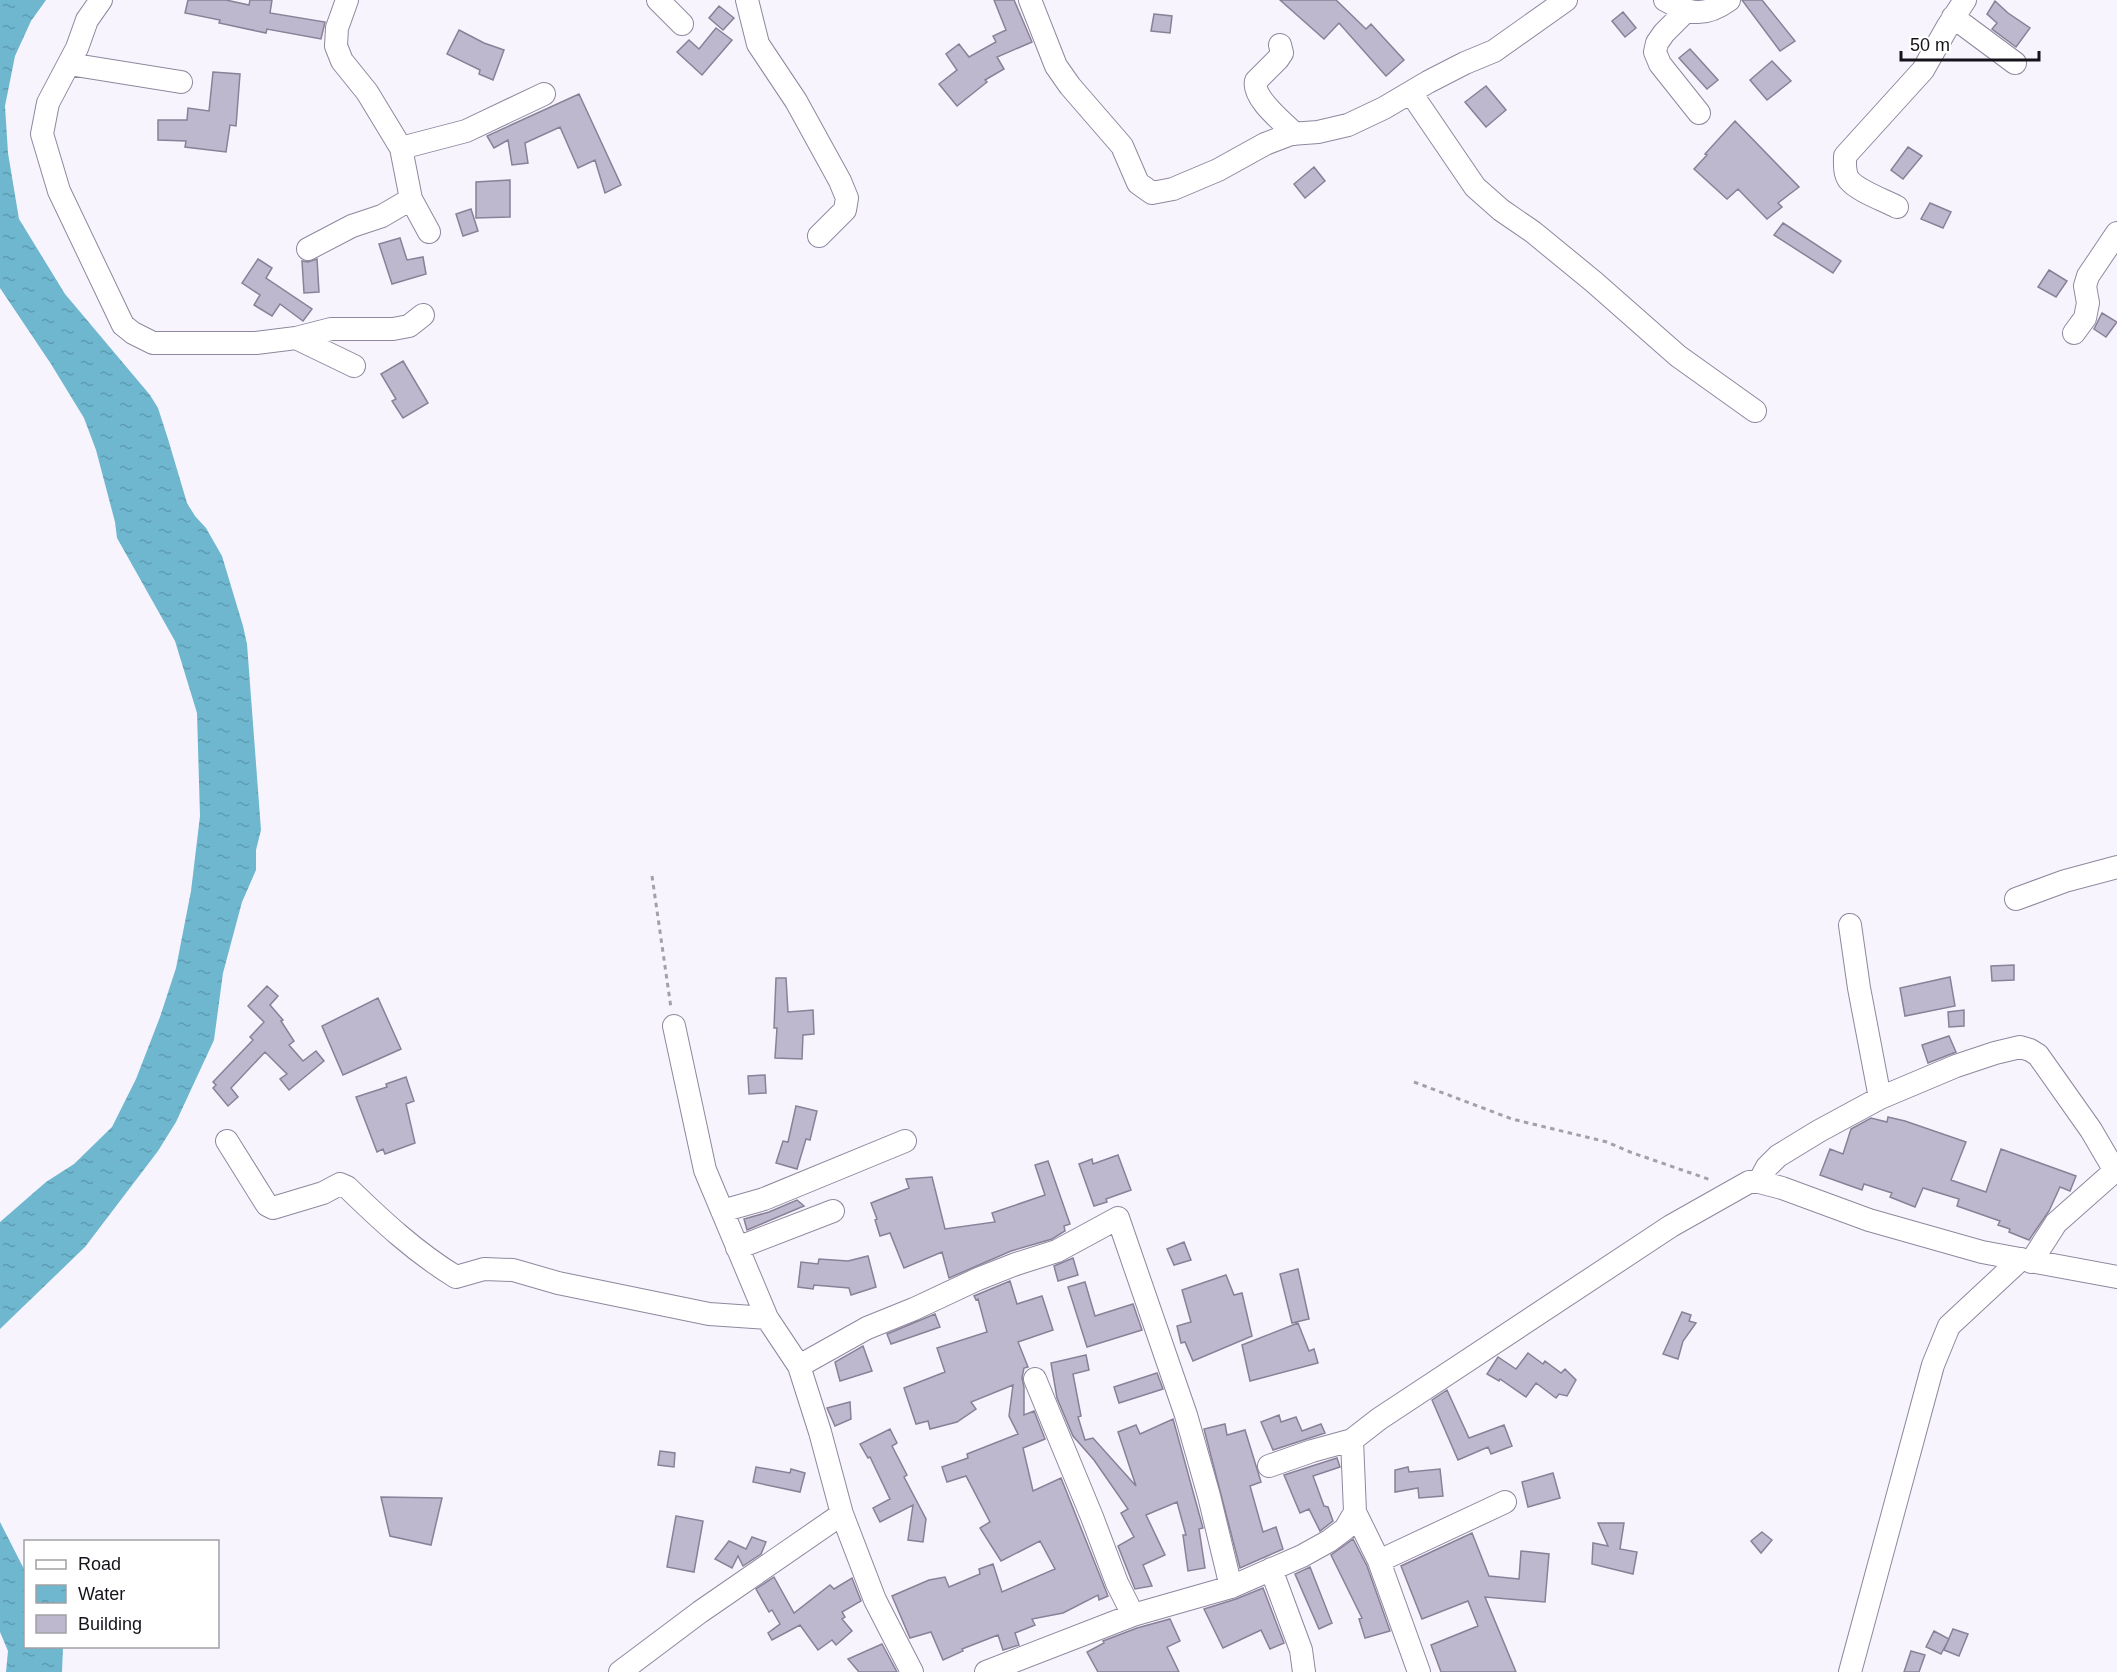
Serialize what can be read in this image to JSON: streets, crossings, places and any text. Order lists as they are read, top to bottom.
{
  "legend": ["Road", "Water", "Building"],
  "scale_bar": "50 m"
}
